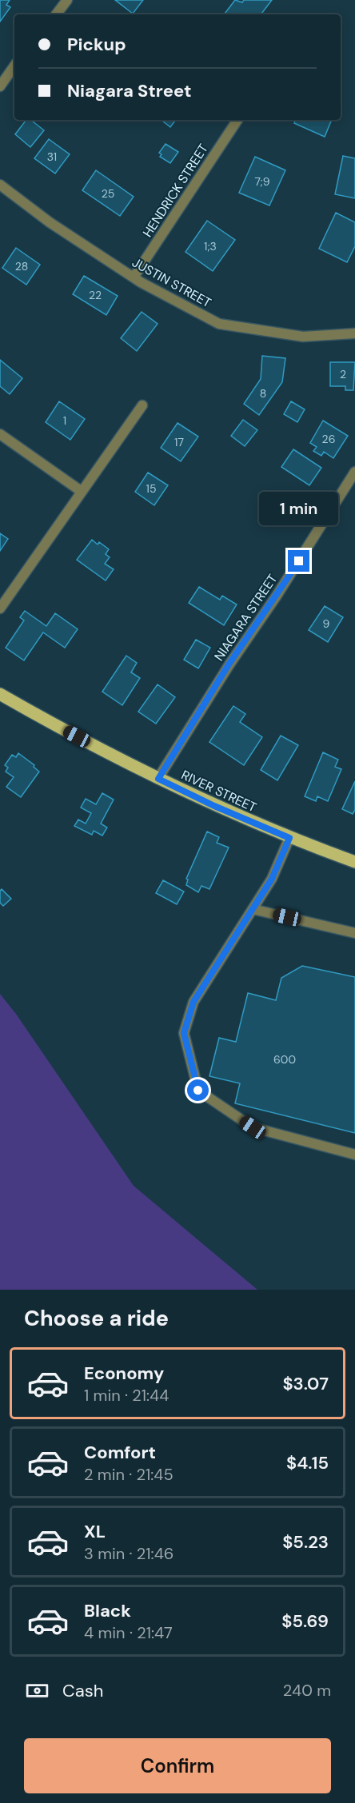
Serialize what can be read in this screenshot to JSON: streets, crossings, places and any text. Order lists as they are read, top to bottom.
{
  "streets": {
    "main road": ["RIVER STREET"],
    "street": ["HENDRICK STREET", "JUSTIN STREET", "NIAGARA STREET"]
  },
  "crossings": [
    ["HENDRICK STREET", "JUSTIN STREET"],
    ["NIAGARA STREET", "RIVER STREET"]
  ],
  "house_numbers": [
    "31",
    "7;9",
    "25",
    "1;3",
    "28",
    "22",
    "2",
    "8",
    "1",
    "26",
    "17",
    "15",
    "9",
    "600"
  ],
  "page": {
    "banner": ["Pickup", "Niagara Street"],
    "bubble": "1 min",
    "heading": "Choose a ride",
    "list": [
      {
        "name": "Economy",
        "note": "1 min · 21:44",
        "value": "$3.07"
      },
      {
        "name": "Comfort",
        "note": "2 min · 21:45",
        "value": "$4.15"
      },
      {
        "name": "XL",
        "note": "3 min · 21:46",
        "value": "$5.23"
      },
      {
        "name": "Black",
        "note": "4 min · 21:47",
        "value": "$5.69"
      }
    ],
    "pay": ["Cash", "240 m"],
    "buttons": "Confirm"
  }
}
